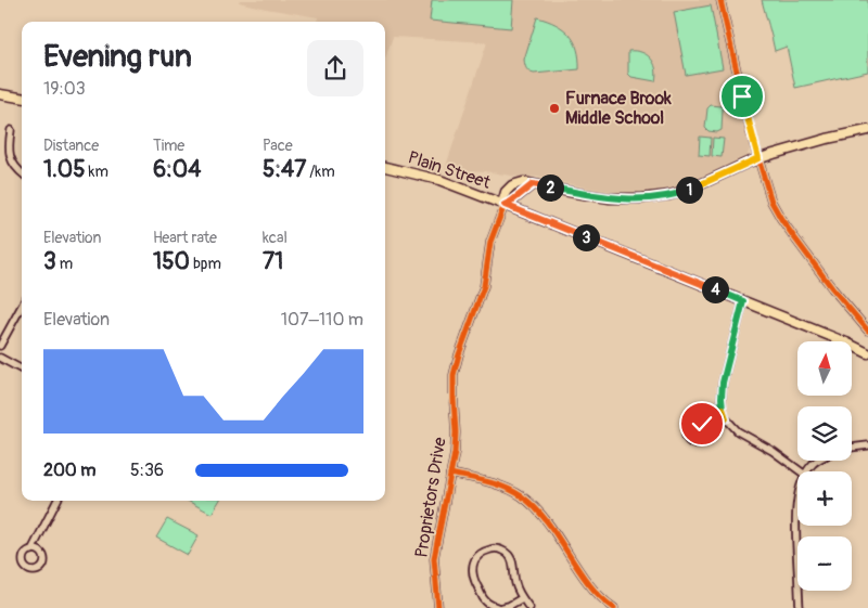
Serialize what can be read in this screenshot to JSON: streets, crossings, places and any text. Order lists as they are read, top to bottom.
{
  "streets": {
    "main road": ["Plain Street"],
    "street": ["Proprietors Drive"]
  },
  "crossings": [
    ["Plain Street", "Proprietors Drive"]
  ],
  "places": ["Furnace Brook Middle School"],
  "north": "top",
  "page": {
    "heading": ["Evening run", "19:03"],
    "stats": [
      ["Distance", "1.05 km"],
      ["Time", "6:04"],
      ["Pace", "5:47 /km"],
      ["Elevation", "3 m"],
      ["Heart rate", "150 bpm"],
      ["kcal", "71"]
    ],
    "pins": [
      "2",
      "1",
      "3",
      "4"
    ],
    "chart": ["Elevation", "107–110 m"],
    "map_buttons": ["+", "−"],
    "list": [
      {
        "name": "200 m",
        "note": "5:36"
      }
    ]
  }
}
